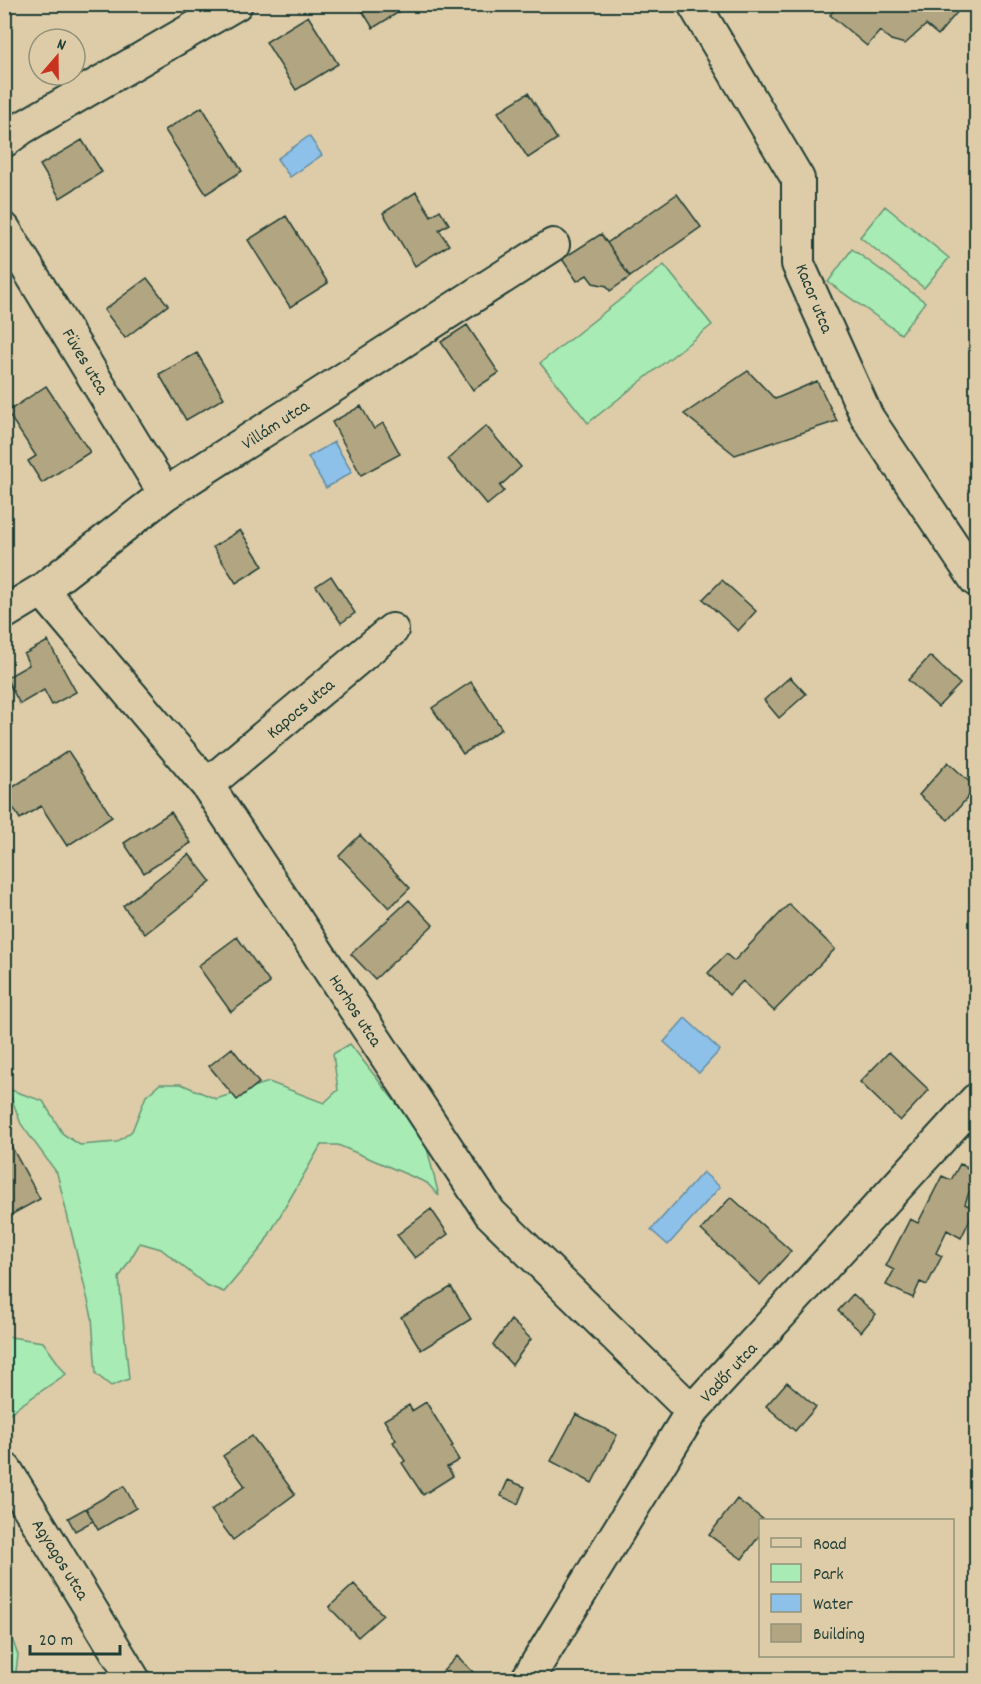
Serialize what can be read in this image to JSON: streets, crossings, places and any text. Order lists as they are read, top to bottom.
{
  "streets": {
    "street": [
      "Kacor utca",
      "Füves utca",
      "Villám utca",
      "Kapocs utca",
      "Horhos utca",
      "Vadőr utca",
      "Agyagos utca"
    ]
  },
  "crossings": [
    ["Füves utca", "Villám utca"],
    ["Villám utca", "Horhos utca"],
    ["Kapocs utca", "Horhos utca"],
    ["Horhos utca", "Vadőr utca"]
  ],
  "legend": [
    "Road",
    "Park",
    "Water",
    "Building"
  ],
  "scale_bar": "20 m",
  "north": "top"
}
